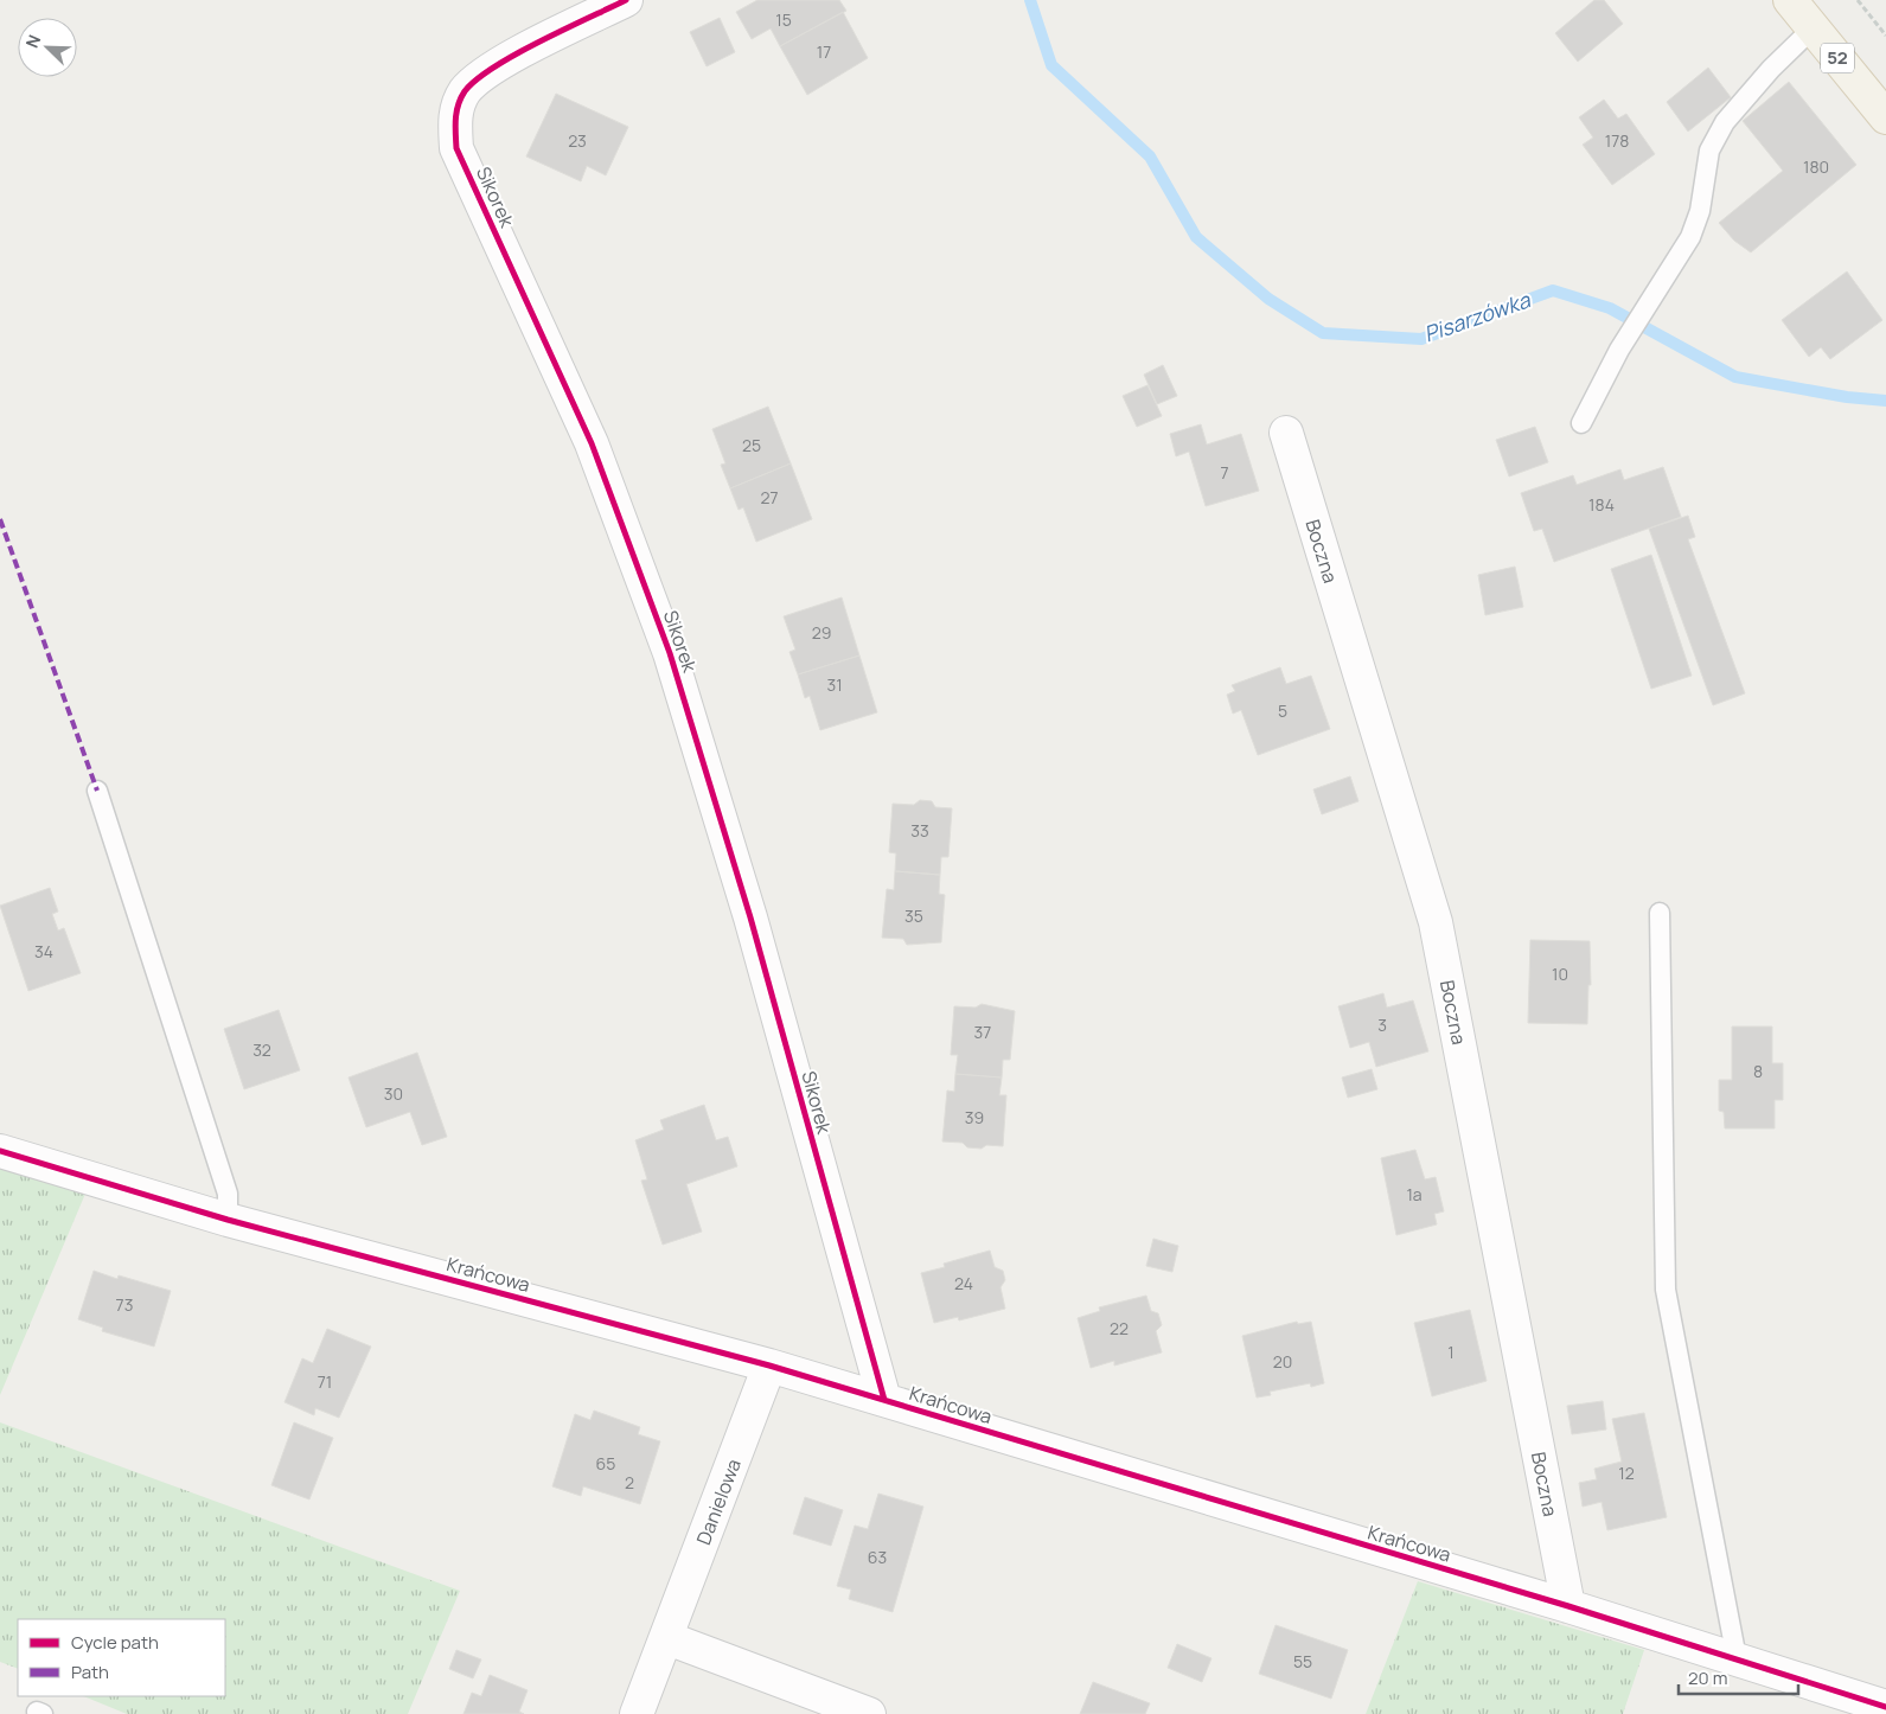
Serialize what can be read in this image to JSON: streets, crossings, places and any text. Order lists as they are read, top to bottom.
{
  "streets": {
    "main road": ["52"],
    "street": [
      "Sikorek",
      "Boczna",
      "Krańcowa",
      "Danielowa"
    ]
  },
  "crossings": [
    ["Sikorek", "Krańcowa"],
    ["Boczna", "Krańcowa"],
    ["Krańcowa", "Danielowa"]
  ],
  "water": ["Pisarzówka"],
  "house_numbers": [
    "15",
    "17",
    "23",
    "178",
    "180",
    "25",
    "7",
    "27",
    "184",
    "29",
    "31",
    "5",
    "33",
    "35",
    "34",
    "10",
    "3",
    "37",
    "32",
    "8",
    "30",
    "39",
    "1a",
    "24",
    "73",
    "22",
    "1",
    "20",
    "71",
    "65",
    "12",
    "2",
    "63",
    "55"
  ],
  "legend": ["Cycle path", "Path"],
  "scale_bar": "20 m",
  "north": "top left"
}
